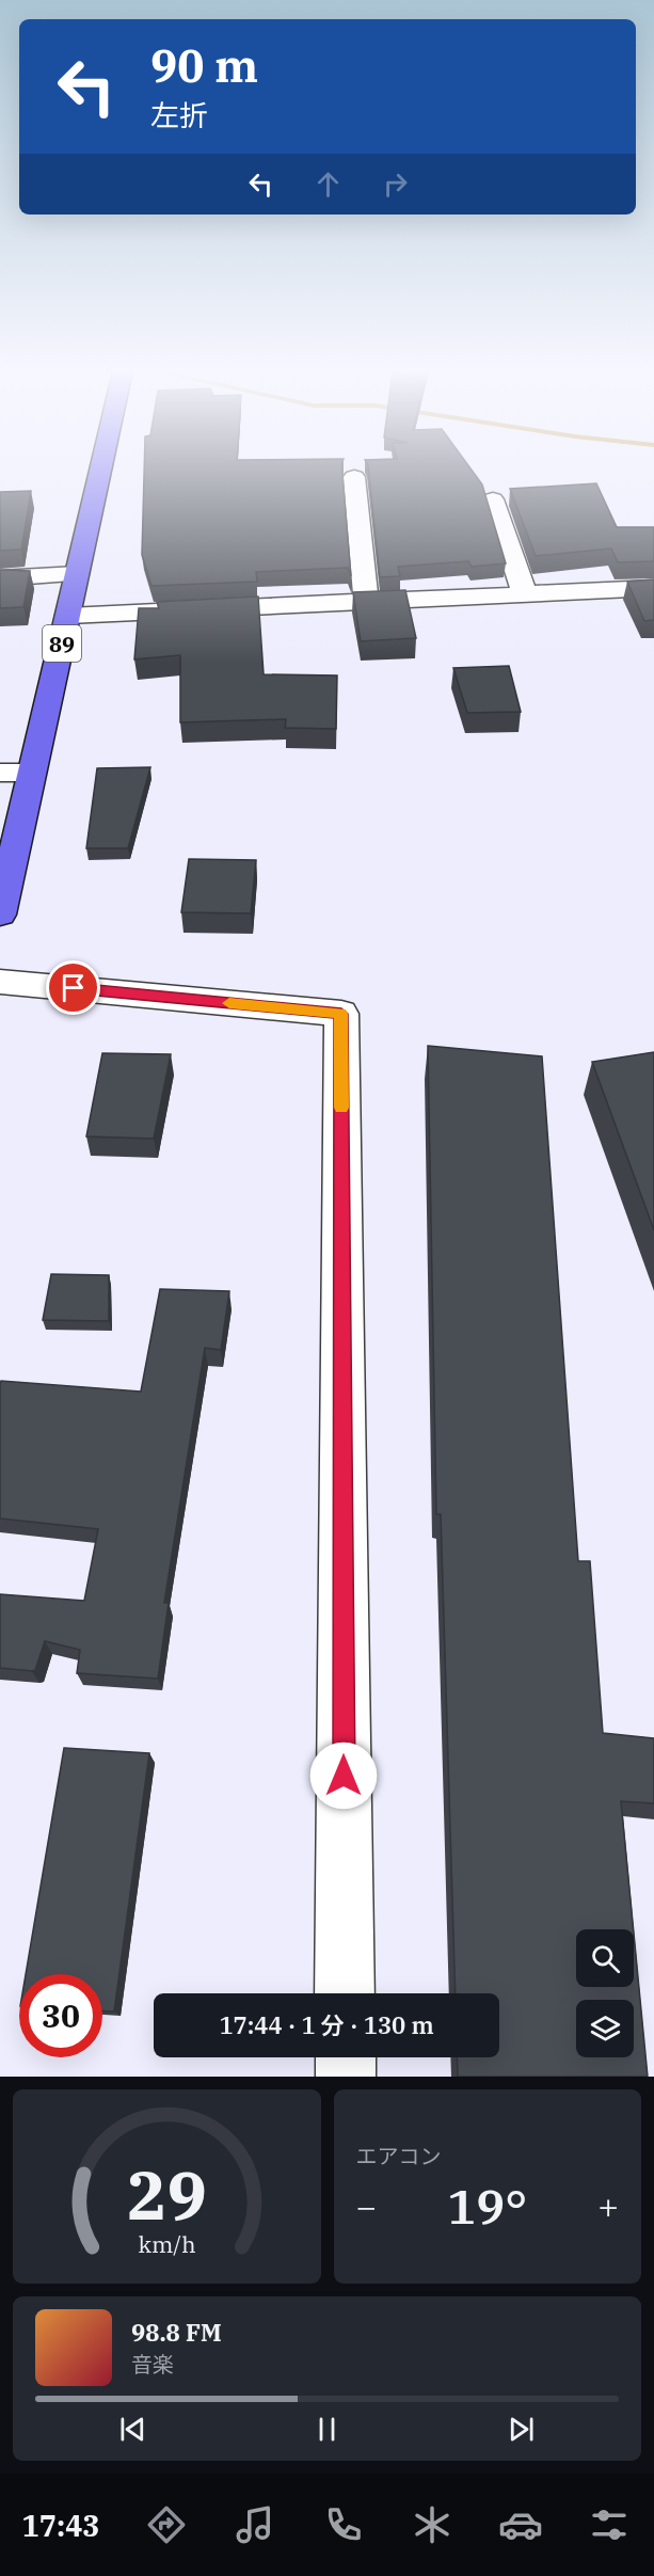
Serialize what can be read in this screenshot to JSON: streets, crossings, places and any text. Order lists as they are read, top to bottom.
{
  "streets": {
    "main road": ["89"]
  },
  "page": {
    "turn": ["90 m", "左折"],
    "limit": "30",
    "trip": "17:44 · 1 分 · 130 m",
    "tile": "エアコン",
    "heat": ["−", "19°", "+"],
    "song": ["98.8 FM", "音楽"],
    "tabs": "17:43",
    "gauge": ["29", "km/h"]
  }
}
